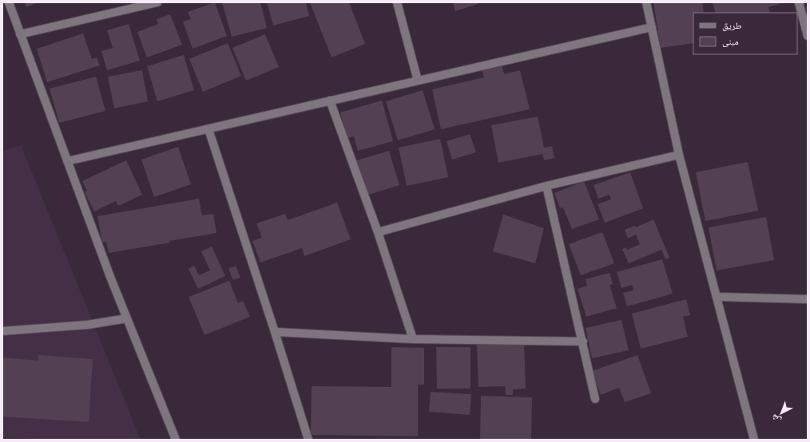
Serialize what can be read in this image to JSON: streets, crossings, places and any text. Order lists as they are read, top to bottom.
{
  "legend": ["طريق", "مبنى"],
  "north": "bottom left"
}
